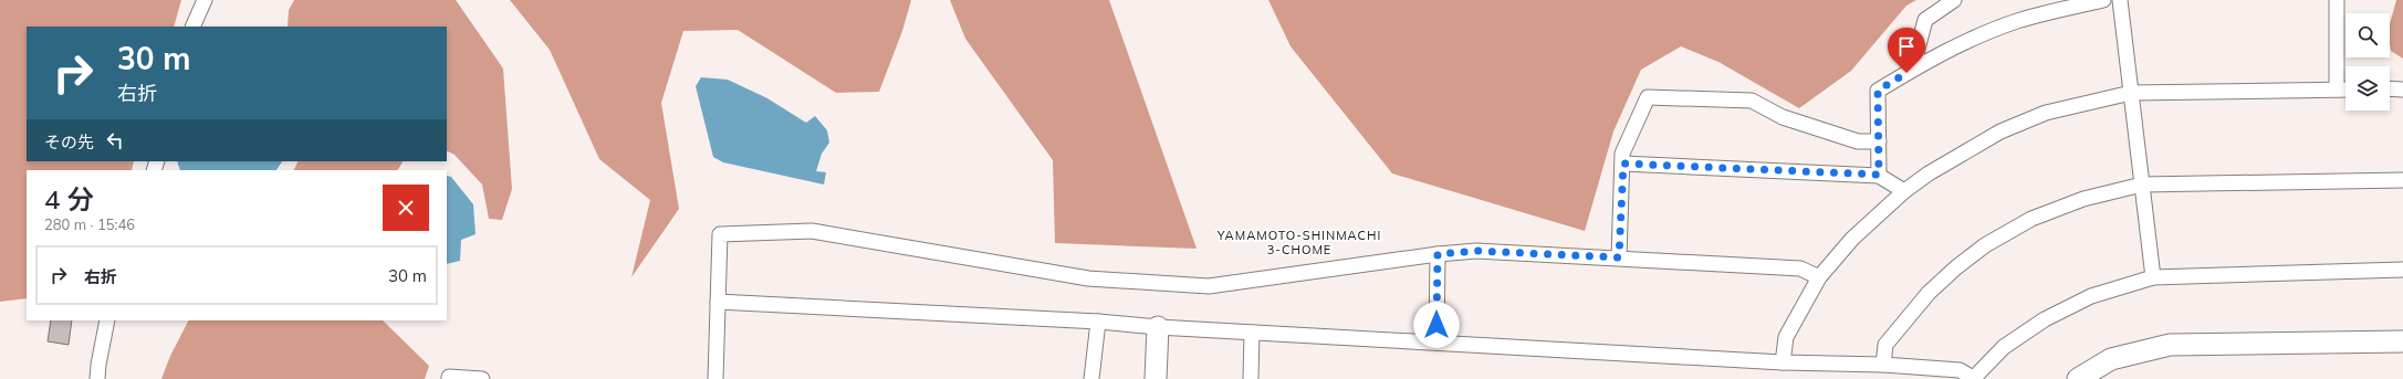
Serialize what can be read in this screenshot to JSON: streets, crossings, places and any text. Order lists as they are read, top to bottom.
{
  "districts": ["YAMAMOTO-SHINMACHI 3-CHOME"],
  "page": {
    "turn": ["30 m", "右折"],
    "then": "その先",
    "heading": ["4 分", "280 m · 15:46"],
    "list": [
      {
        "name": "右折",
        "value": "30 m"
      }
    ]
  }
}
